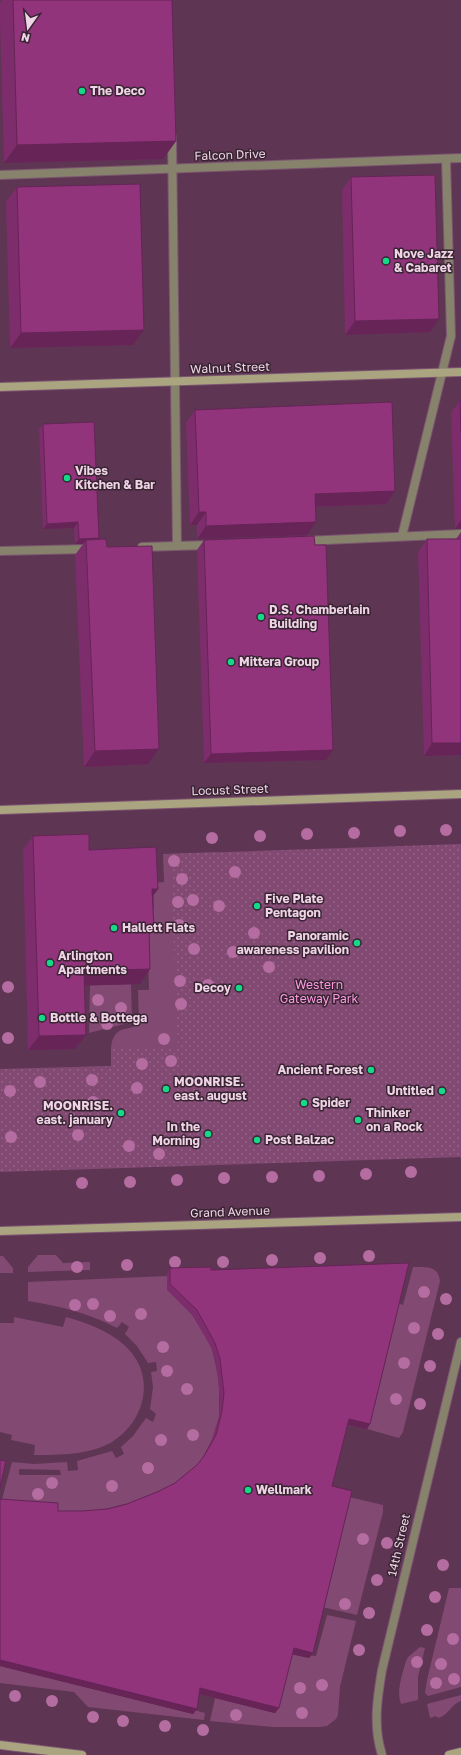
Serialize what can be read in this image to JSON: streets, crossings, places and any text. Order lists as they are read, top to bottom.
{
  "streets": {
    "main road": ["Walnut Street", "Locust Street", "Grand Avenue"],
    "street": ["Falcon Drive", "14th Street"]
  },
  "parks": ["Western Gateway Park"],
  "places": [
    "The Deco",
    "Nove Jazz & Cabaret",
    "Vibes Kitchen & Bar",
    "D.S. Chamberlain Building",
    "Mittera Group",
    "Five Plate Pentagon",
    "Hallett Flats",
    "Panoramic awareness pavilion",
    "Arlington Apartments",
    "Decoy",
    "Bottle & Bottega",
    "Ancient Forest",
    "MOONRISE. east. august",
    "Untitled",
    "Spider",
    "MOONRISE. east. january",
    "Thinker on a Rock",
    "In the Morning",
    "Post Balzac",
    "Wellmark"
  ],
  "north": "bottom"
}
